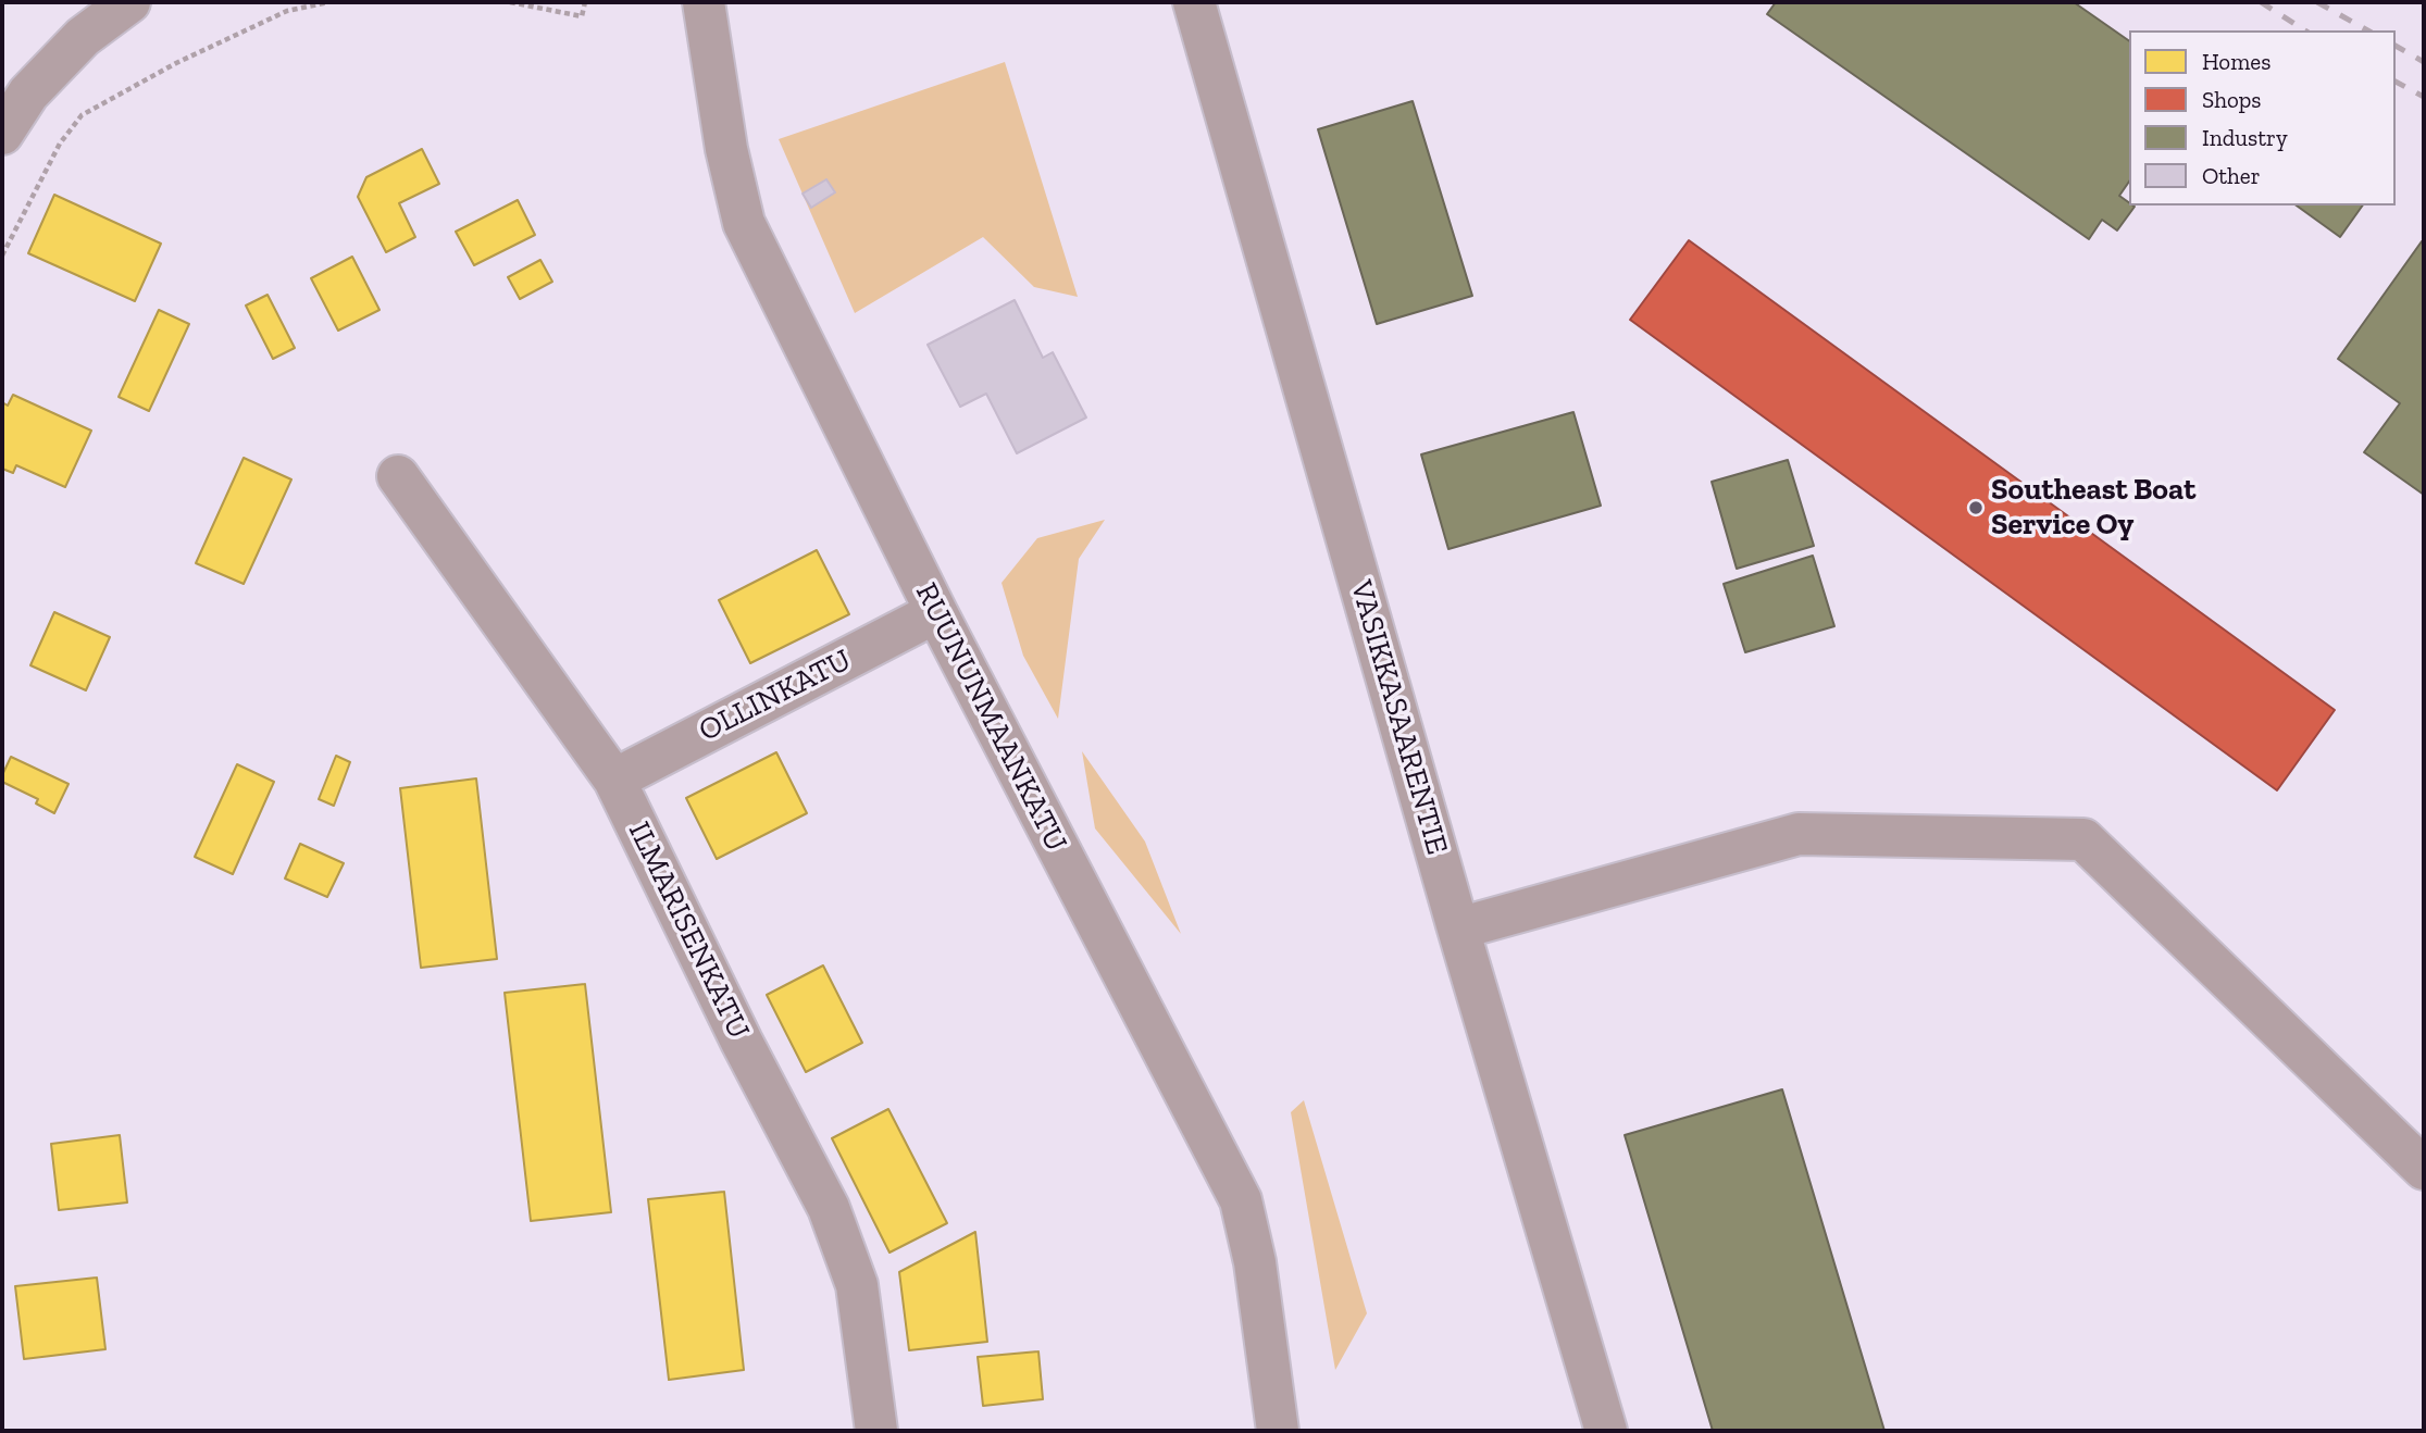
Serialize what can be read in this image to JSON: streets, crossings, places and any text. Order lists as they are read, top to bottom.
{
  "streets": {
    "street": [
      "OLLINKATU",
      "RUUNUNMAANKATU",
      "VASIKKASAARENTIE",
      "ILMARISENKATU"
    ]
  },
  "crossings": [
    ["OLLINKATU", "RUUNUNMAANKATU"],
    ["OLLINKATU", "ILMARISENKATU"]
  ],
  "places": ["Southeast Boat Service Oy"],
  "legend": [
    "Homes",
    "Shops",
    "Industry",
    "Other"
  ]
}
